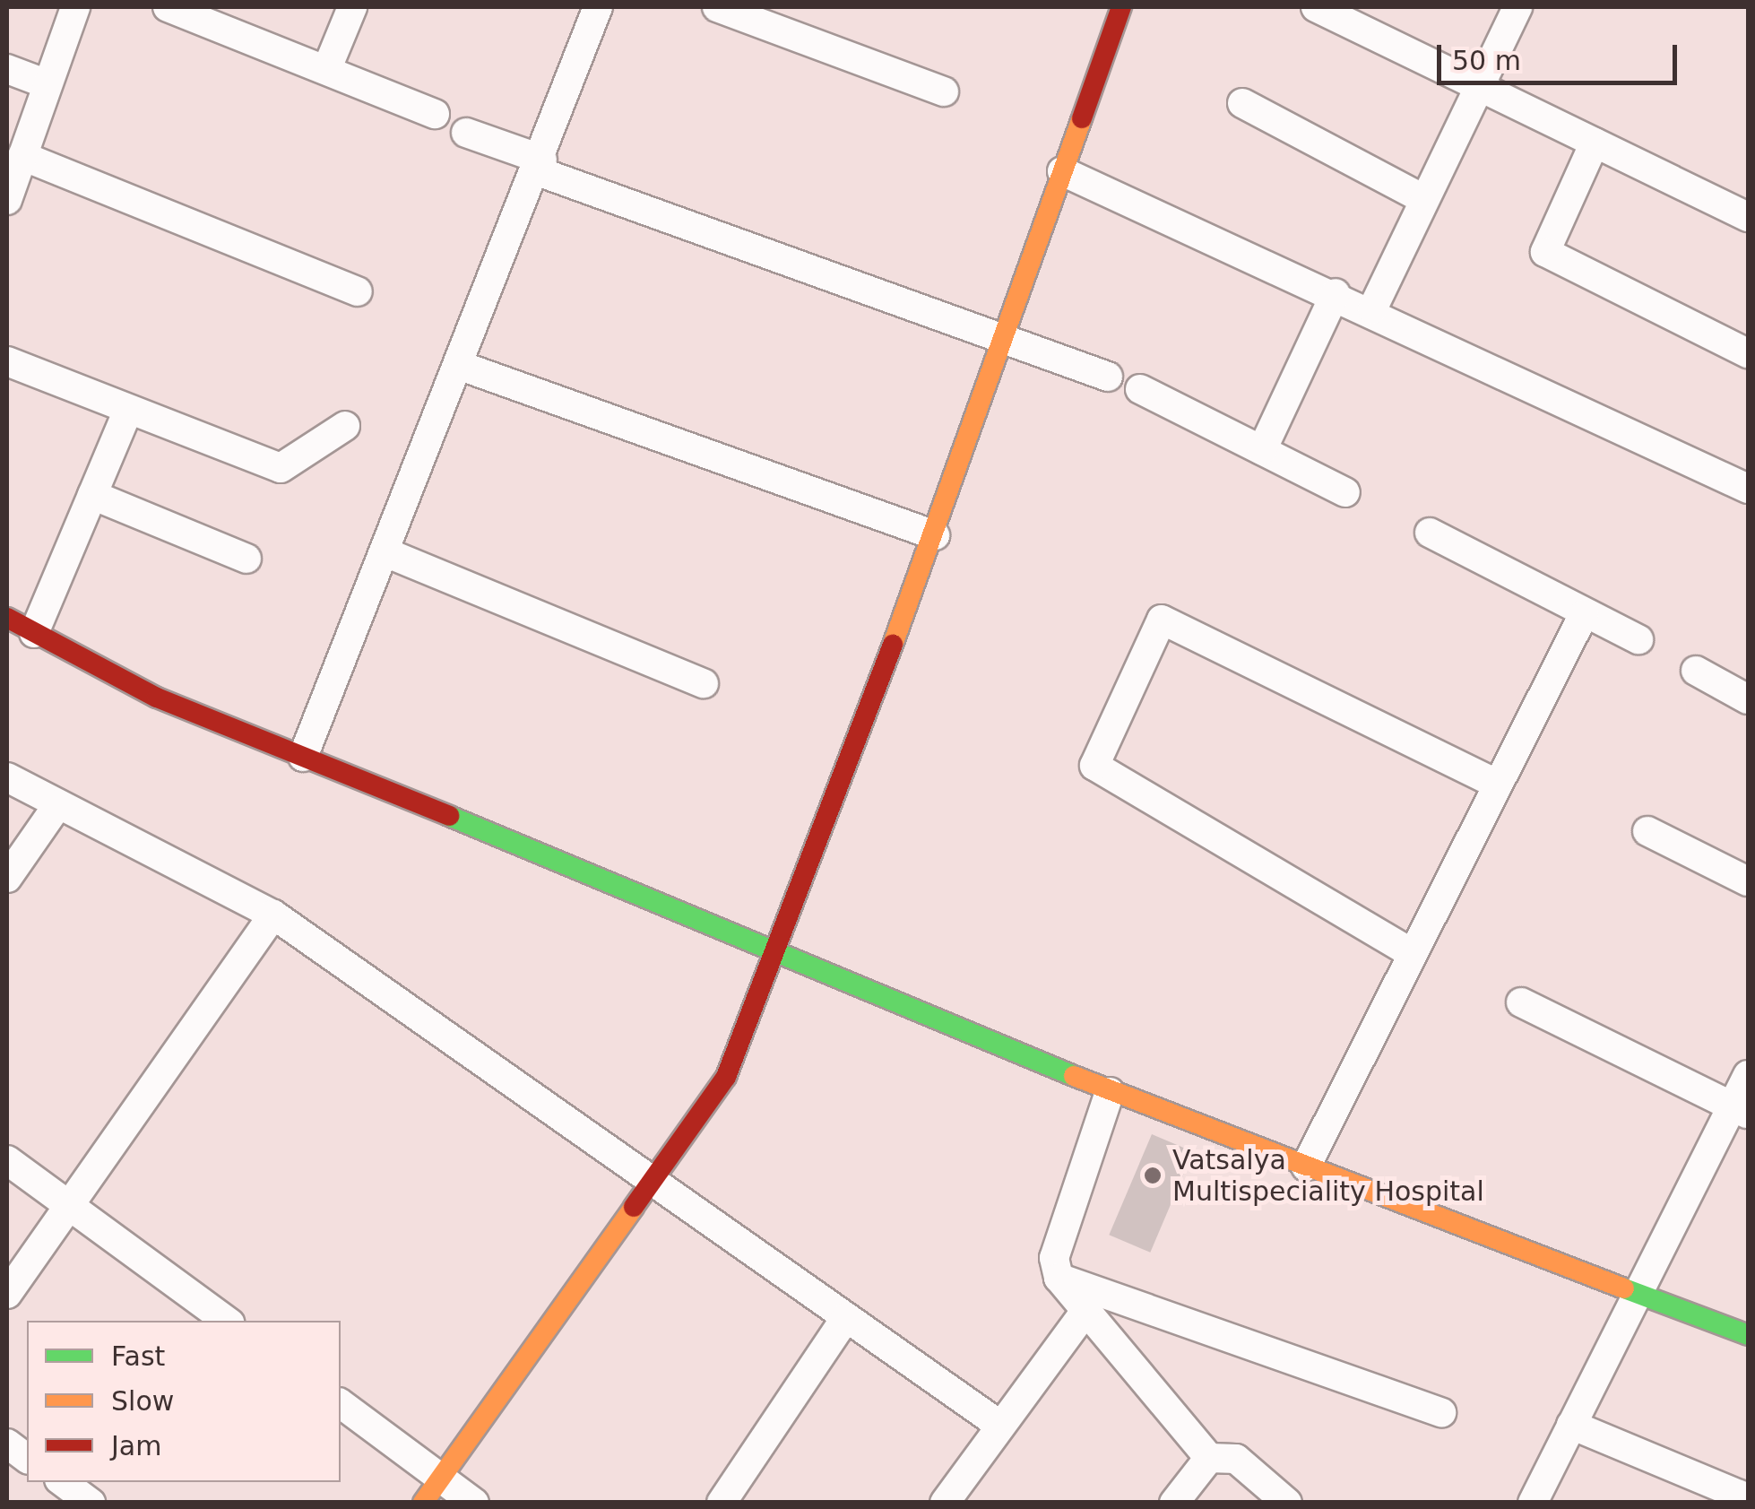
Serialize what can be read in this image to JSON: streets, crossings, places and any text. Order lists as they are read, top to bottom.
{
  "places": ["Vatsalya Multispeciality Hospital"],
  "legend": ["Fast", "Slow", "Jam"],
  "scale_bar": "50 m"
}
